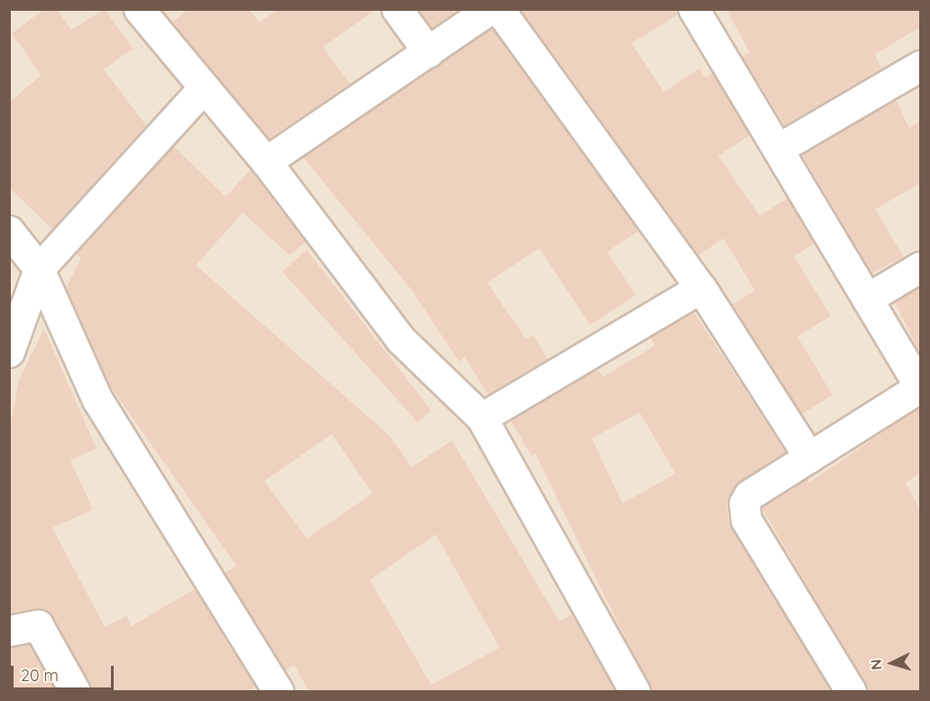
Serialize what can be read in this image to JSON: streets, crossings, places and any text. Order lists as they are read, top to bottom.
{
  "scale_bar": "20 m",
  "north": "left"
}
